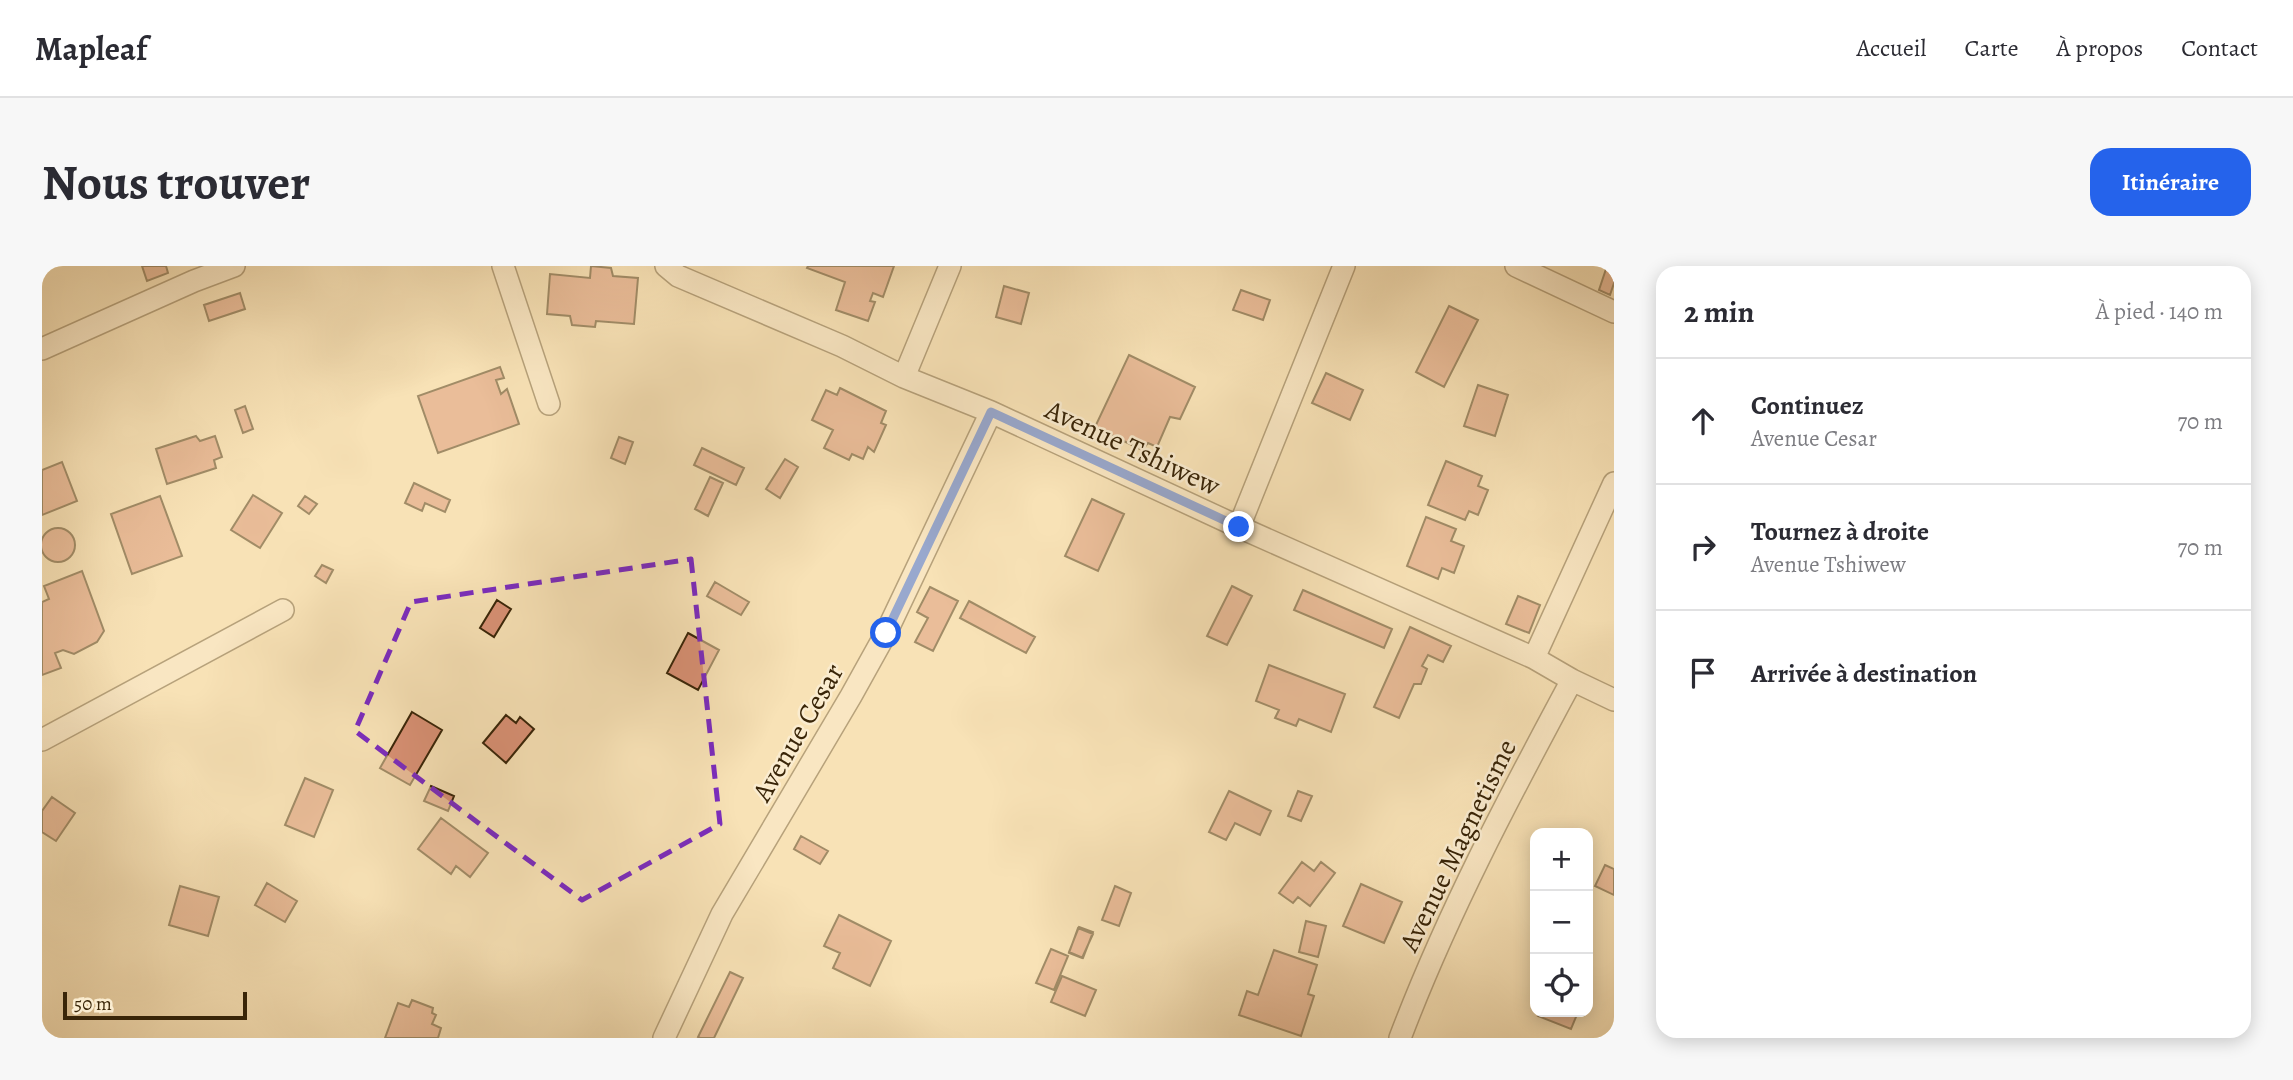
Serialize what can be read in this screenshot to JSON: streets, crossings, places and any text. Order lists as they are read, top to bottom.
{
  "streets": {
    "street": ["Avenue Tshiwew", "Avenue Cesar", "Avenue Magnetisme"]
  },
  "crossings": [
    ["Avenue Tshiwew", "Avenue Cesar"],
    ["Avenue Tshiwew", "Avenue Magnetisme"]
  ],
  "scale_bar": "50 m",
  "page": {
    "header": "Mapleaf",
    "nav": [
      "Accueil",
      "Carte",
      "À propos",
      "Contact"
    ],
    "buttons": "Itinéraire",
    "title": "Nous trouver",
    "heading": ["2 min", "À pied · 140 m"],
    "list": [
      ["Continuez", "Avenue Cesar", "70 m"],
      ["Tournez à droite", "Avenue Tshiwew", "70 m"],
      "Arrivée à destination"
    ],
    "map_buttons": ["+", "−"],
    "scale": "50 m"
  }
}
